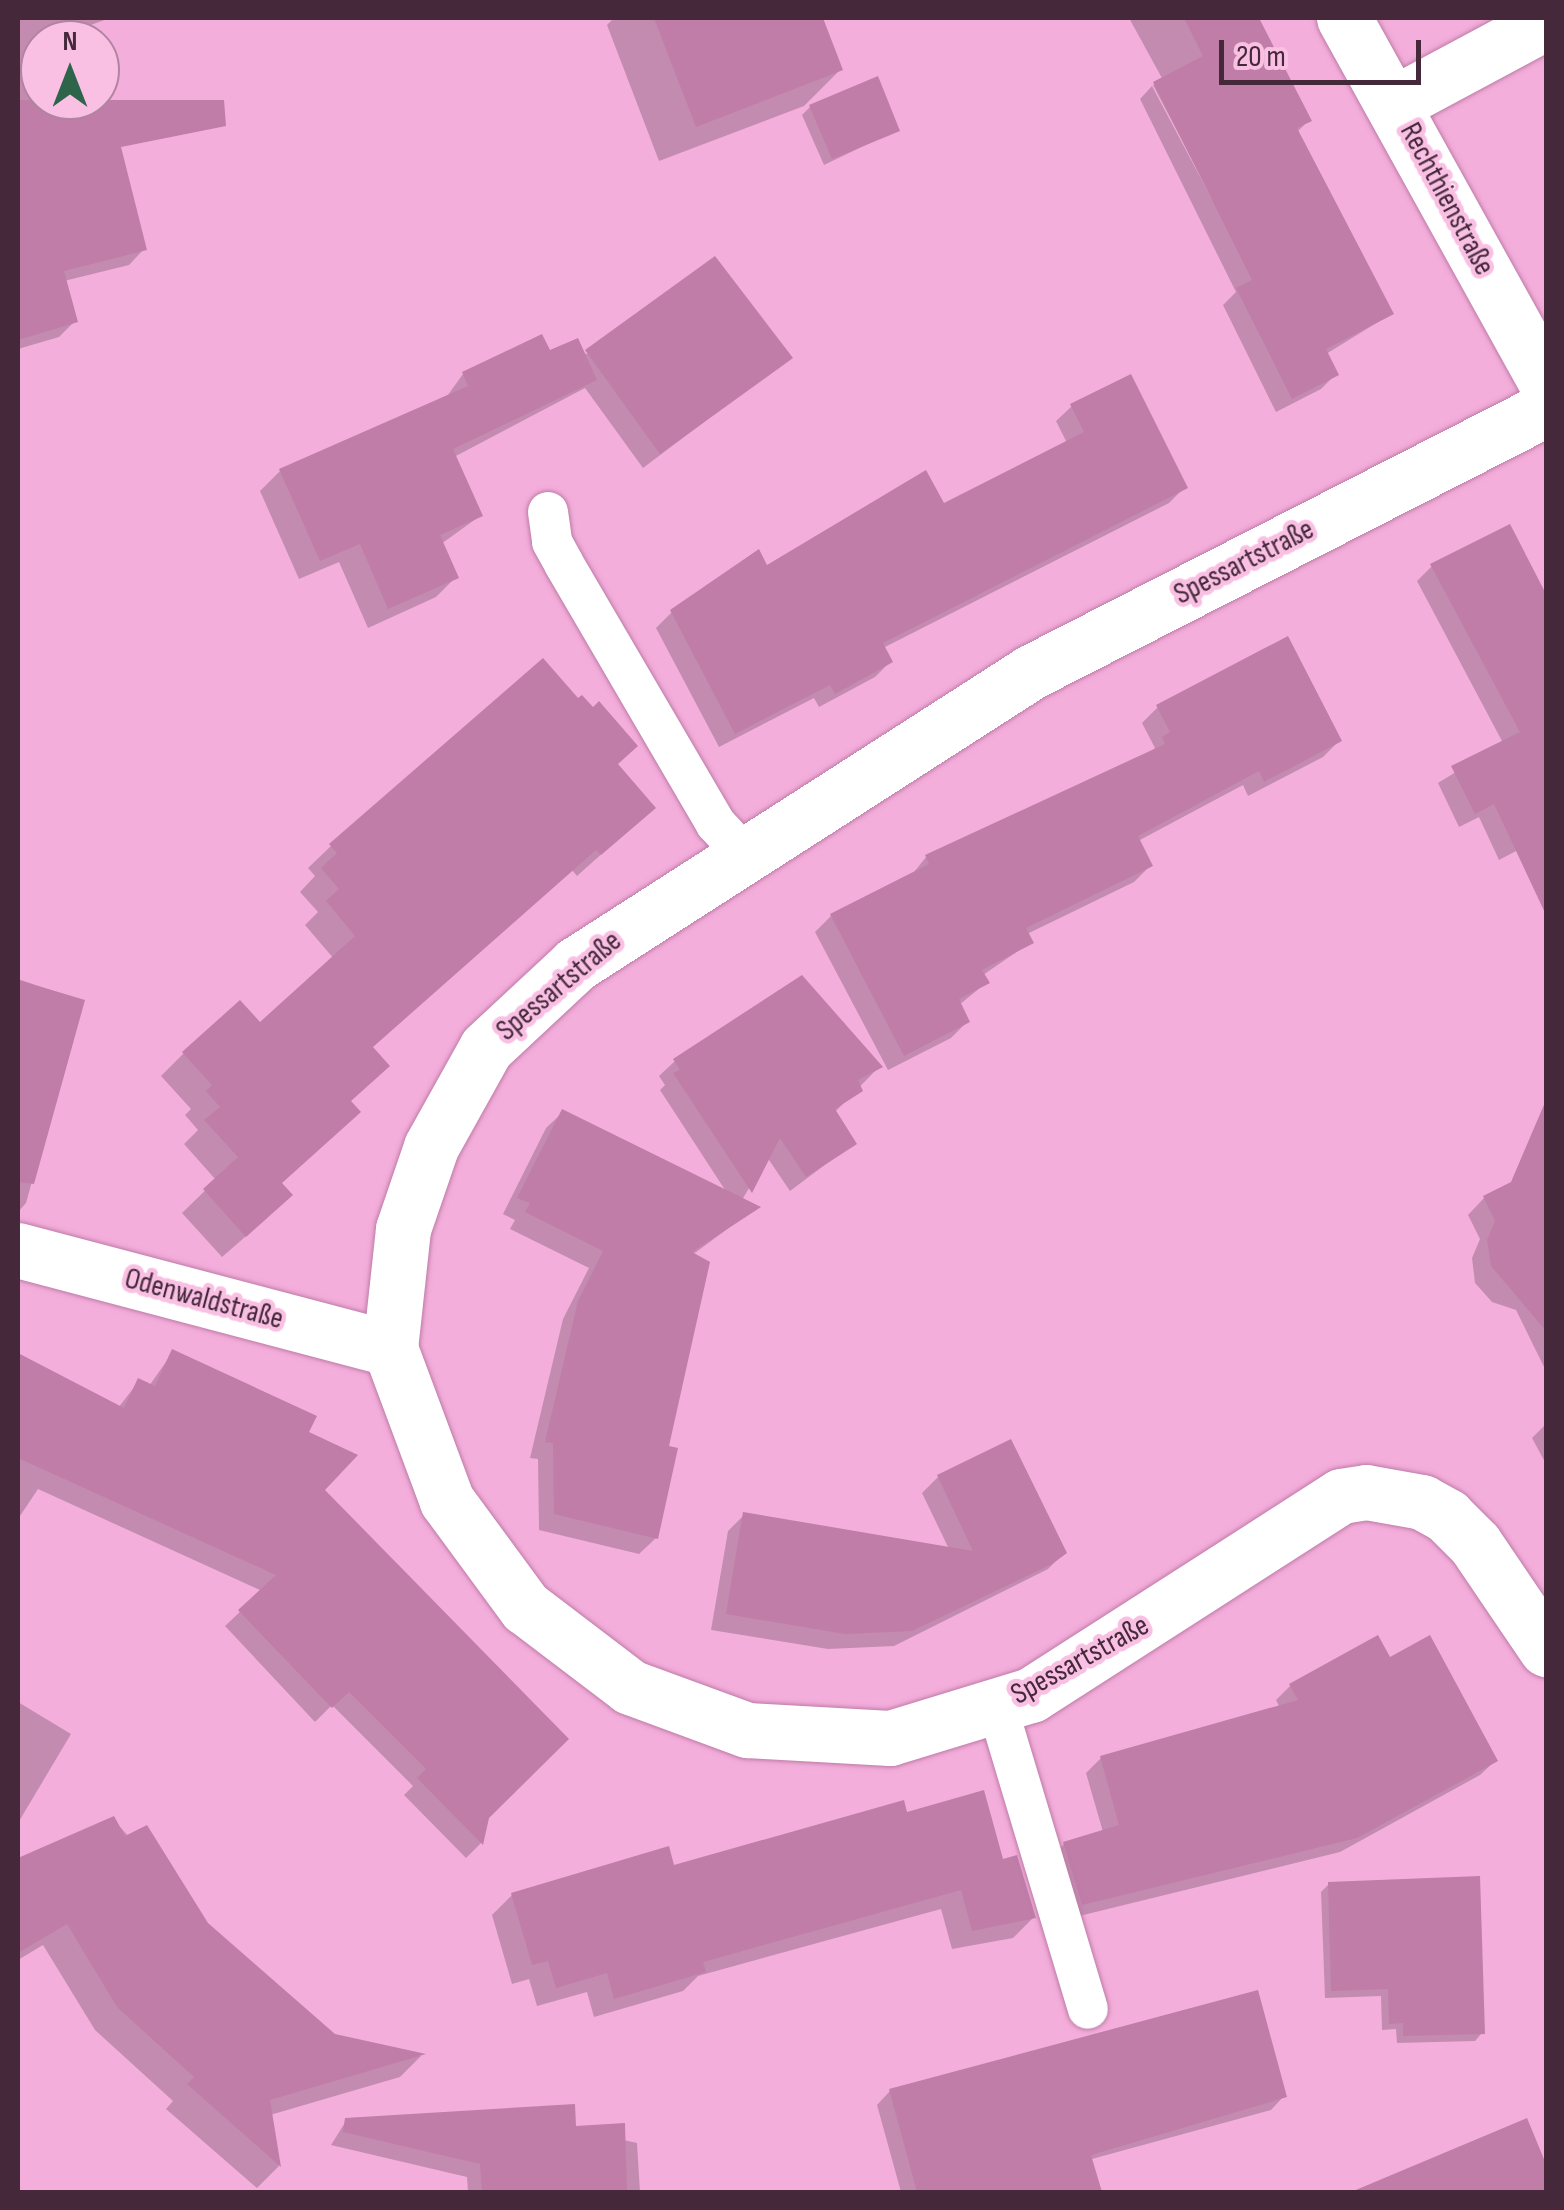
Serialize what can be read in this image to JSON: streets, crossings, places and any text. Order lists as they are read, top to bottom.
{
  "streets": {
    "street": ["Rechthienstraße", "Spessartstraße", "Odenwaldstraße"]
  },
  "crossings": [
    ["Spessartstraße", "Odenwaldstraße"]
  ],
  "scale_bar": "20 m",
  "north": "top"
}
